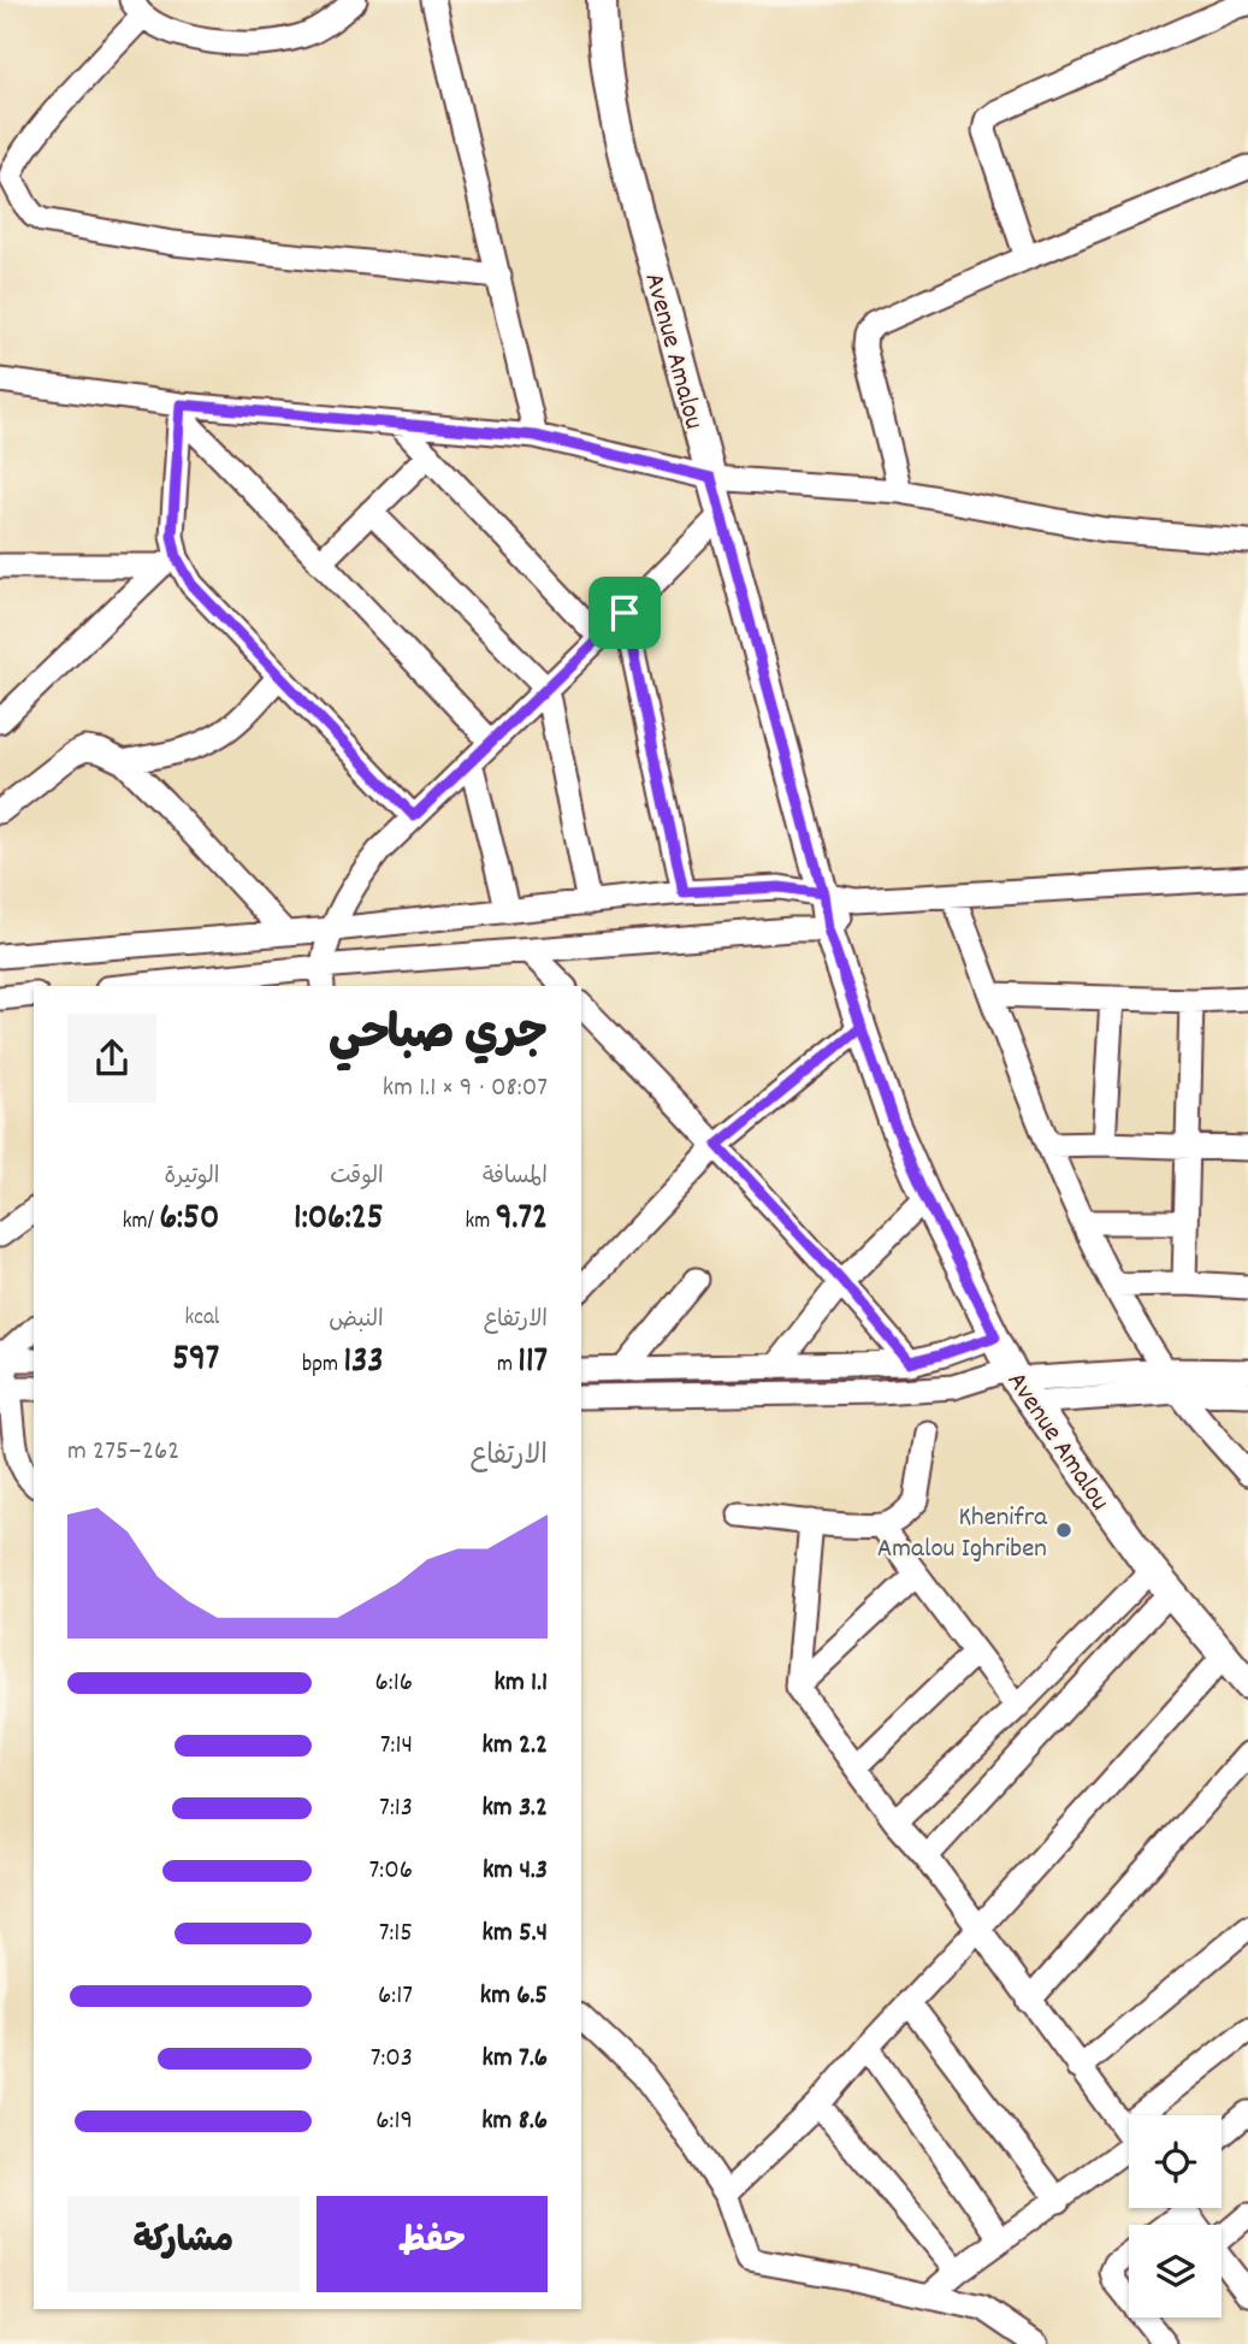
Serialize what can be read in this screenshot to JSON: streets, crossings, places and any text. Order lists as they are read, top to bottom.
{
  "streets": {
    "main road": ["Avenue Amalou"]
  },
  "places": ["Khenifra Amalou Ighriben"],
  "page": {
    "heading": ["جري صباحي", "08:07 · 9 × 1.1 km"],
    "stats": [
      ["المسافة", "9.72 km"],
      ["الوقت", "1:06:25"],
      ["الوتيرة", "6:50 /km"],
      ["الارتفاع", "117 m"],
      ["النبض", "133 bpm"],
      ["kcal", "597"]
    ],
    "chart": ["الارتفاع", "262–275 m"],
    "list": [
      {
        "name": "1.1 km",
        "note": "6:16"
      },
      {
        "name": "2.2 km",
        "note": "7:14"
      },
      {
        "name": "3.2 km",
        "note": "7:13"
      },
      {
        "name": "4.3 km",
        "note": "7:06"
      },
      {
        "name": "5.4 km",
        "note": "7:15"
      },
      {
        "name": "6.5 km",
        "note": "6:17"
      },
      {
        "name": "7.6 km",
        "note": "7:03"
      },
      {
        "name": "8.6 km",
        "note": "6:19"
      }
    ],
    "buttons": ["حفظ", "مشاركة"]
  }
}
